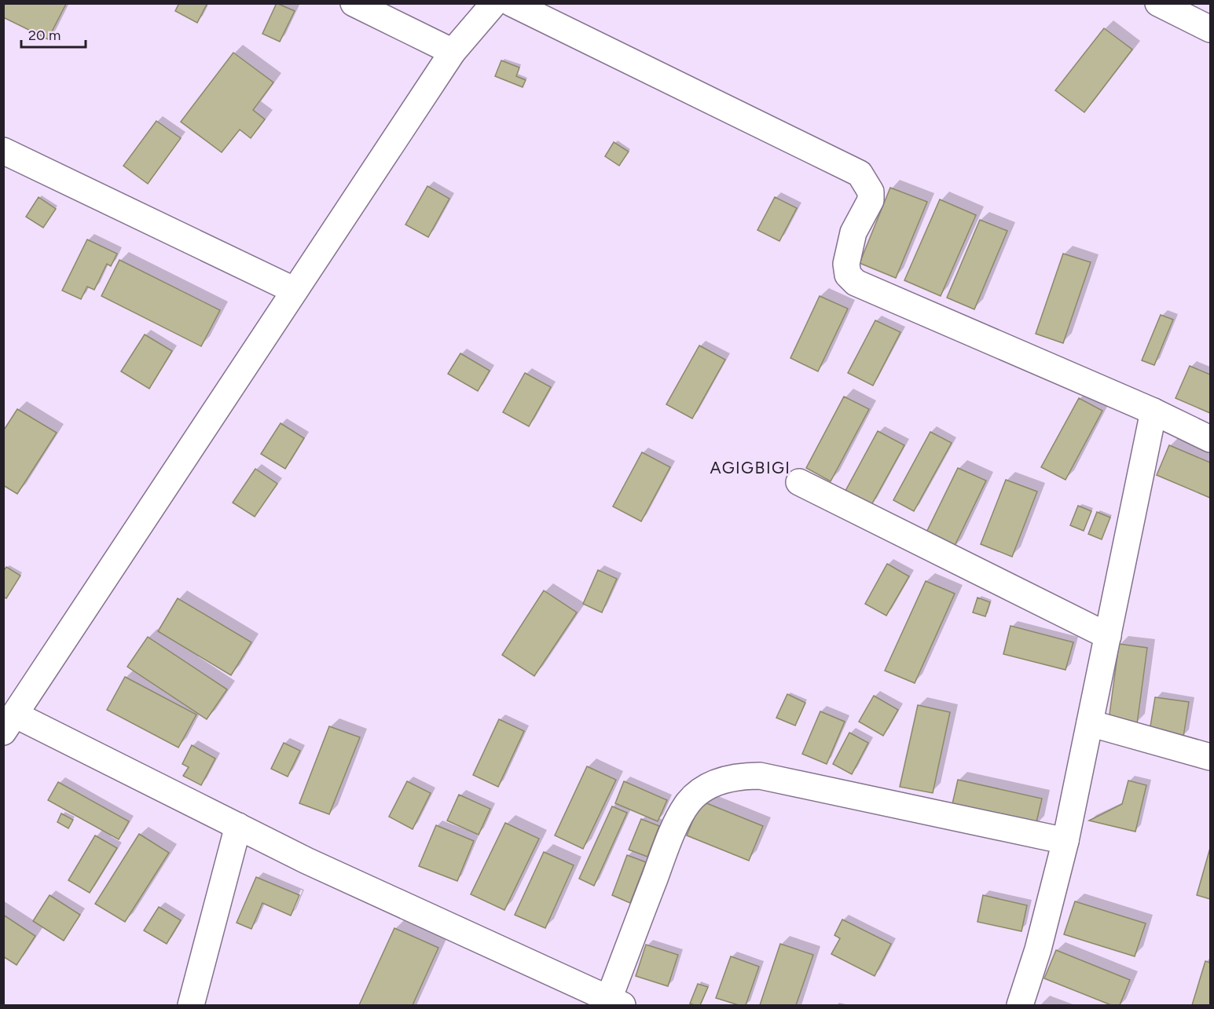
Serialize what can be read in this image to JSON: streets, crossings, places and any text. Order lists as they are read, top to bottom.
{
  "districts": ["AGIGBIGI"],
  "scale_bar": "20 m"
}
